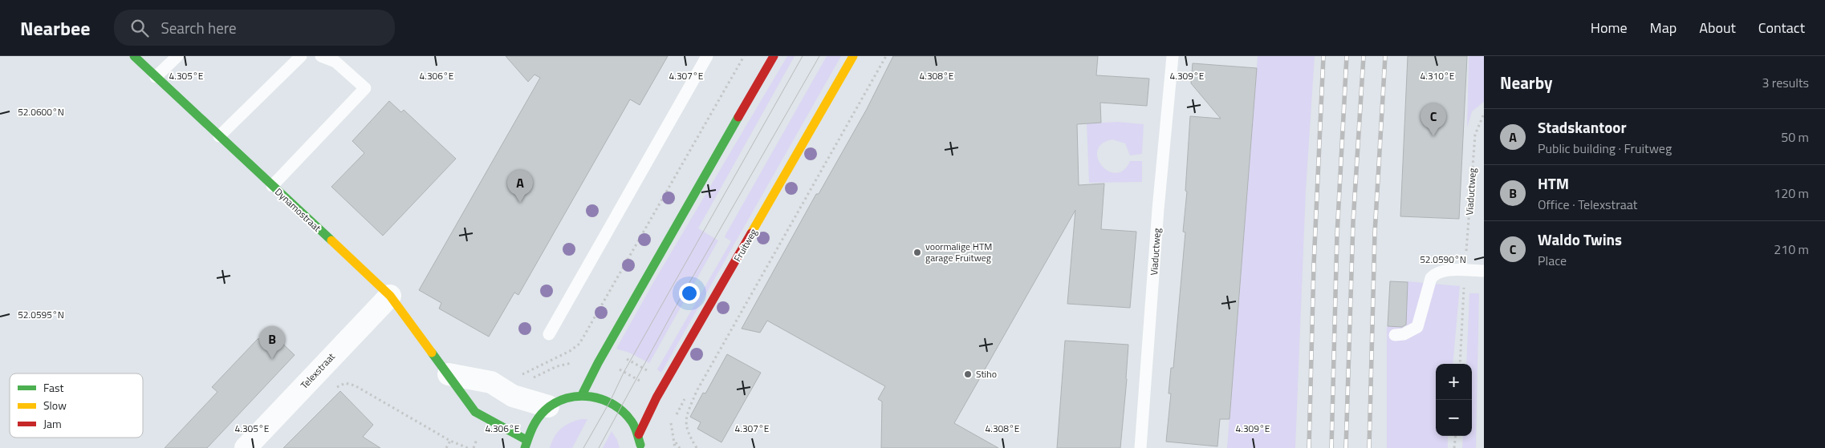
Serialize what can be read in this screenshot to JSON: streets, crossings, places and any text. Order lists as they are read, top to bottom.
{
  "streets": {
    "street": ["Dynamostraat", "Fruitweg", "Telexstraat"],
    "lane": ["Viaductweg"]
  },
  "crossings": [
    ["Dynamostraat", "Telexstraat"]
  ],
  "places": ["voormalige HTM garage Fruitweg", "Stiho"],
  "legend": ["Fast", "Slow", "Jam"],
  "page": {
    "header": "Nearbee",
    "search": "Search here",
    "nav": [
      "Home",
      "Map",
      "About",
      "Contact"
    ],
    "heading": ["Nearby", "3 results"],
    "pins": ["C", "A", "B"],
    "list": [
      {
        "mark": "A",
        "name": "Stadskantoor",
        "note": "Public building · Fruitweg",
        "value": "50 m"
      },
      {
        "mark": "B",
        "name": "HTM",
        "note": "Office · Telexstraat",
        "value": "120 m"
      },
      {
        "mark": "C",
        "name": "Waldo Twins",
        "note": "Place",
        "value": "210 m"
      }
    ],
    "map_buttons": ["+", "−"]
  },
  "coordinates": [
    "4.305°E",
    "4.306°E",
    "4.307°E",
    "4.308°E",
    "4.309°E",
    "4.310°E",
    "52.0600°N",
    "52.0590°N",
    "52.0595°N"
  ]
}
